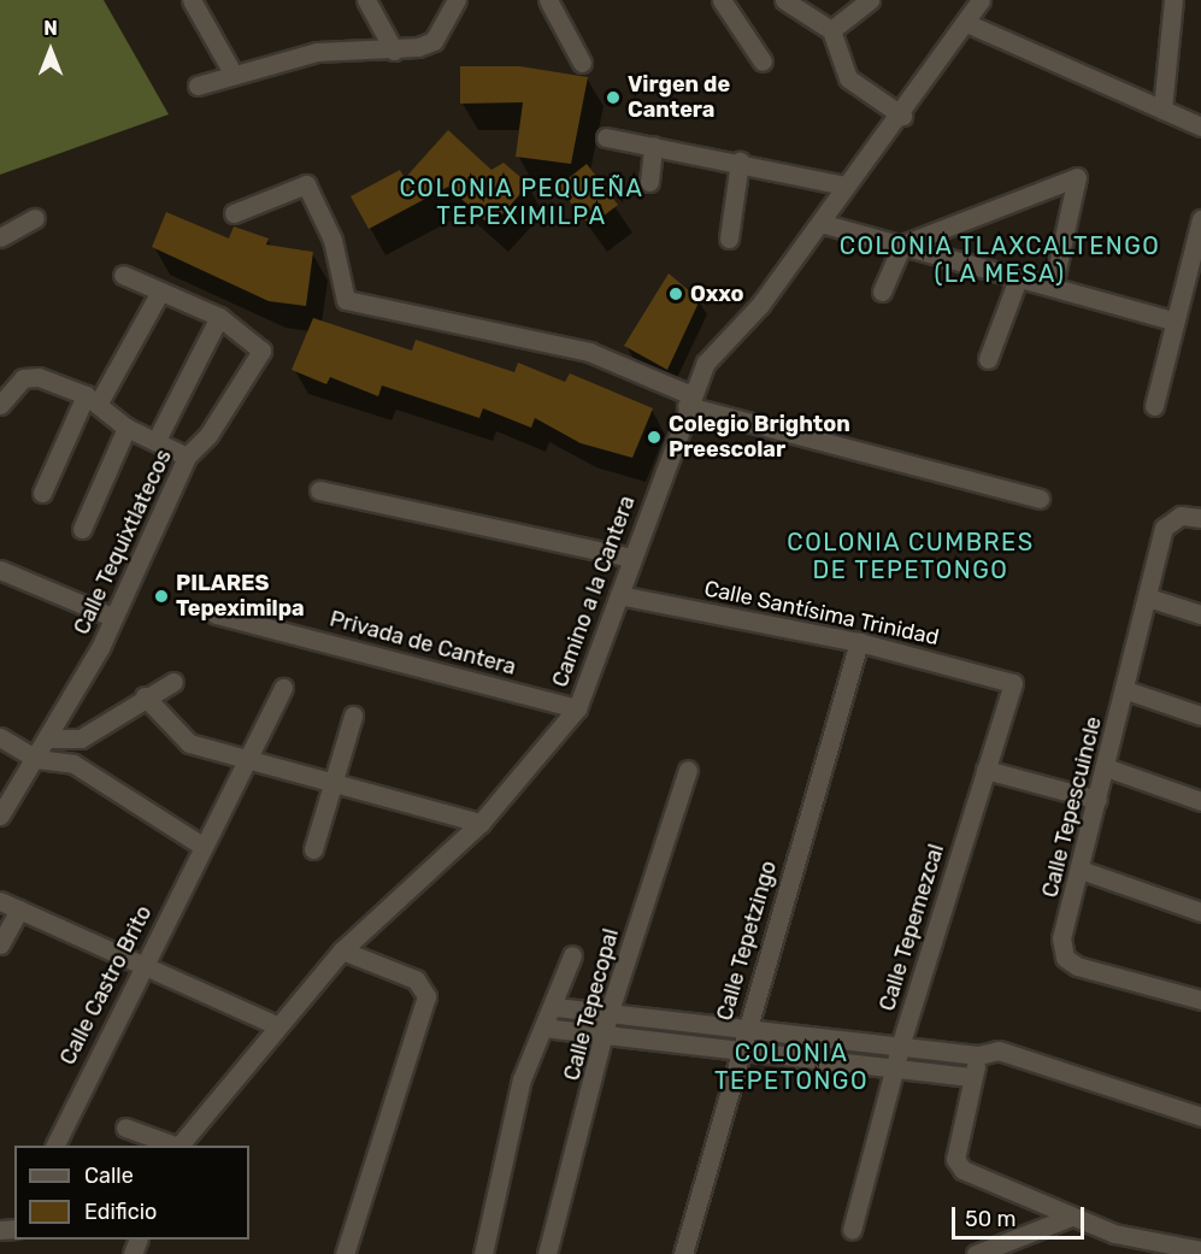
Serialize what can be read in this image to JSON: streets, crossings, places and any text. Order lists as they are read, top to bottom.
{
  "streets": {
    "street": [
      "Calle Tequixtlatecos",
      "Camino a la Cantera",
      "Calle Santísima Trinidad",
      "Privada de Cantera",
      "Calle Tepescuincle",
      "Calle Tepemezcal",
      "Calle Tepetzingo",
      "Calle Castro Brito",
      "Calle Tepecopal"
    ]
  },
  "crossings": [
    ["Camino a la Cantera", "Calle Santísima Trinidad"],
    ["Camino a la Cantera", "Privada de Cantera"],
    ["Calle Santísima Trinidad", "Calle Tepemezcal"],
    ["Calle Santísima Trinidad", "Calle Tepetzingo"]
  ],
  "districts": [
    "COLONIA PEQUEÑA TEPEXIMILPA",
    "COLONIA TLAXCALTENGO (LA MESA)",
    "COLONIA CUMBRES DE TEPETONGO",
    "COLONIA TEPETONGO"
  ],
  "places": [
    "Virgen de Cantera",
    "Oxxo",
    "Colegio Brighton Preescolar",
    "PILARES Tepeximilpa"
  ],
  "legend": ["Calle", "Edificio"],
  "scale_bar": "50 m",
  "north": "top"
}
